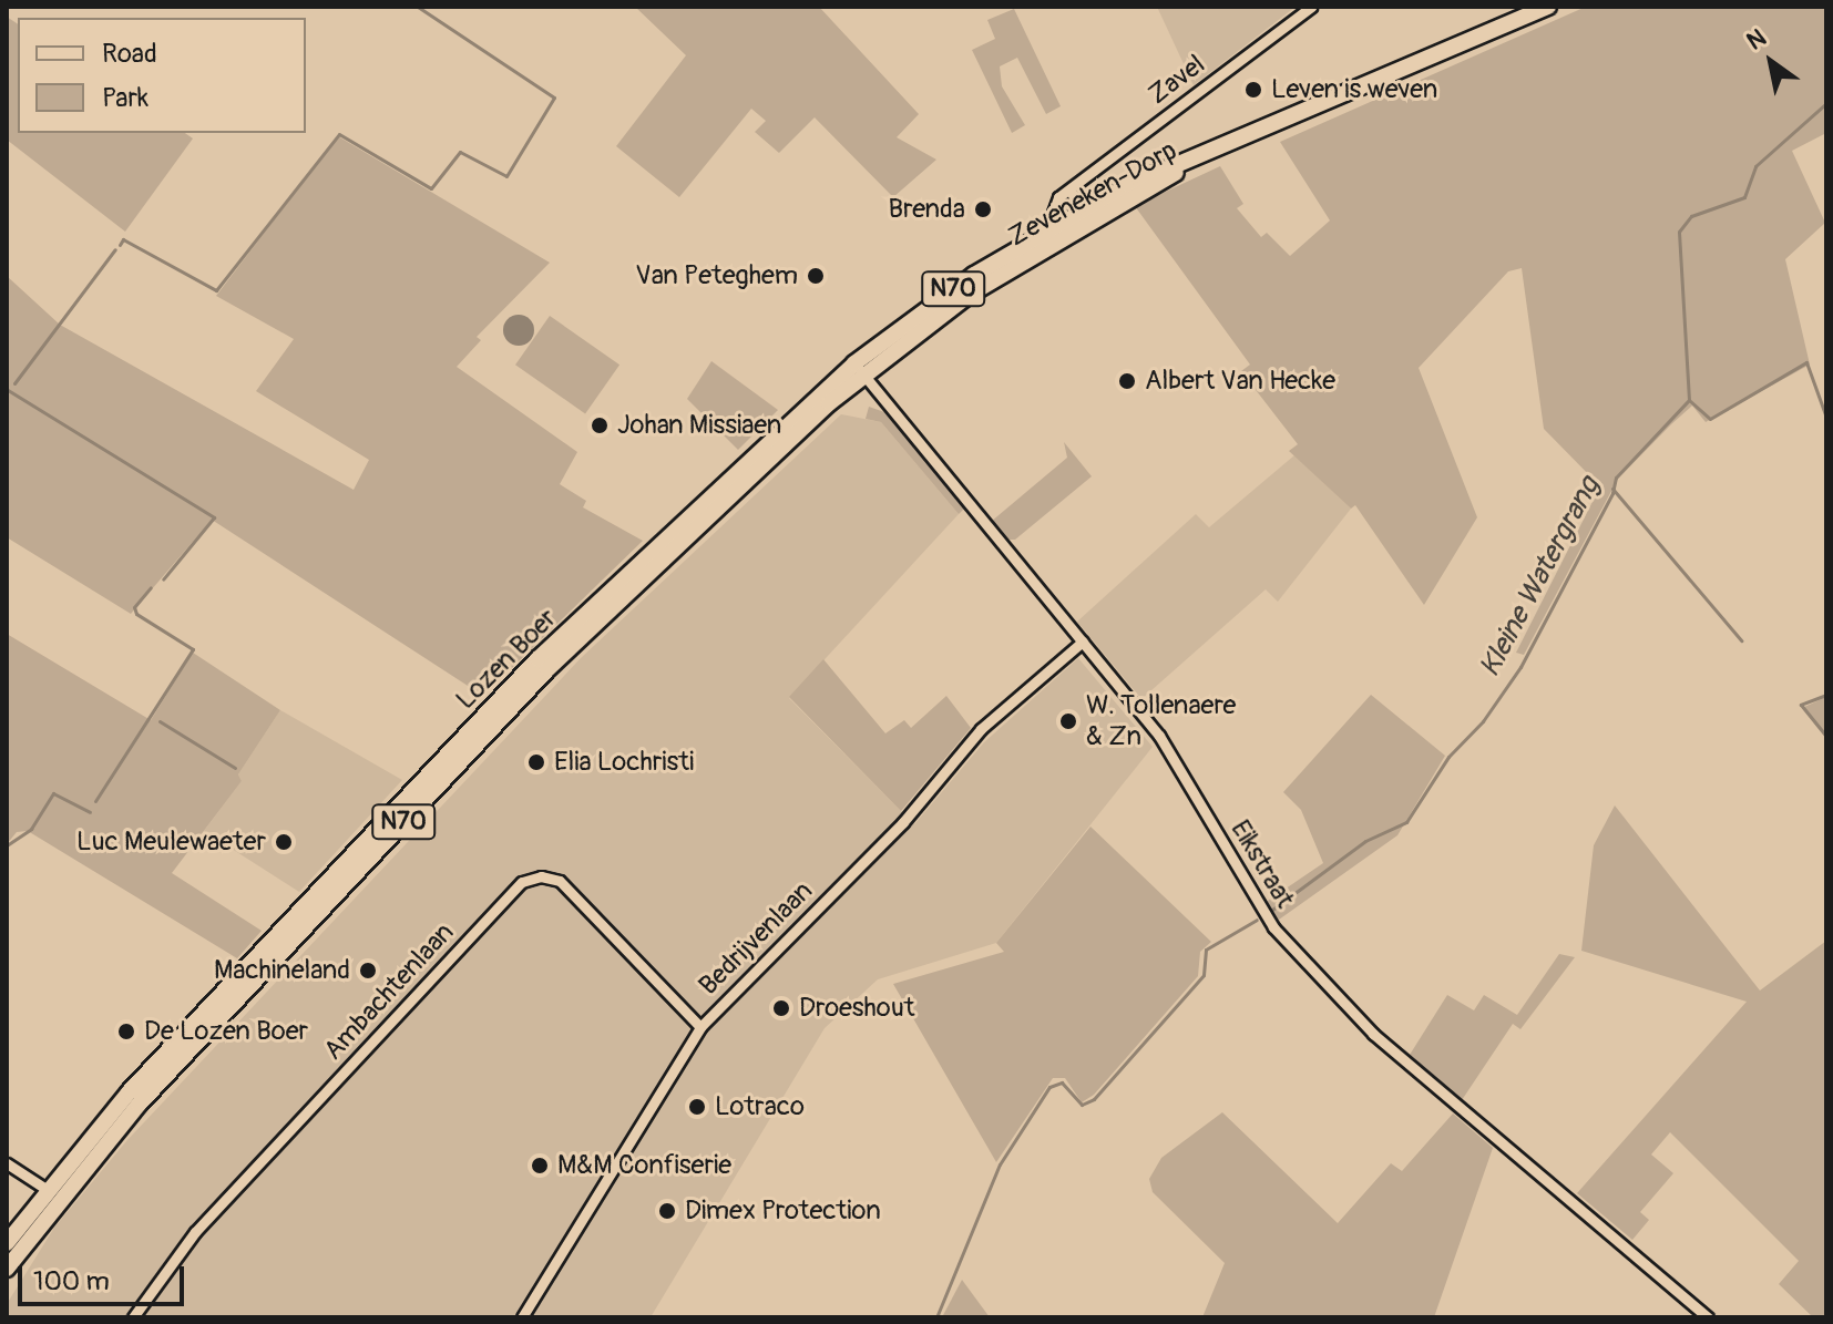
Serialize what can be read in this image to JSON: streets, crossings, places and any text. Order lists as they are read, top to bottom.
{
  "streets": {
    "main road": ["Zeveneken-Dorp", "N70", "Lozen Boer"],
    "street": [
      "Zavel",
      "Eikstraat",
      "Bedrijvenlaan",
      "Ambachtenlaan"
    ]
  },
  "crossings": [
    ["Zeveneken-Dorp", "Lozen Boer"],
    ["Zeveneken-Dorp", "Eikstraat"],
    ["N70", "Lozen Boer"],
    ["Lozen Boer", "Eikstraat"],
    ["Eikstraat", "Bedrijvenlaan"],
    ["Bedrijvenlaan", "Ambachtenlaan"]
  ],
  "water": ["Kleine Watergrang"],
  "places": [
    "Leven is weven",
    "Brenda",
    "Van Peteghem",
    "Albert Van Hecke",
    "Johan Missiaen",
    "W. Tollenaere & Zn",
    "Elia Lochristi",
    "Luc Meulewaeter",
    "Machineland",
    "Droeshout",
    "De Lozen Boer",
    "Lotraco",
    "M&M Confiserie",
    "Dimex Protection"
  ],
  "legend": ["Road", "Park"],
  "scale_bar": "100 m",
  "north": "top left"
}
